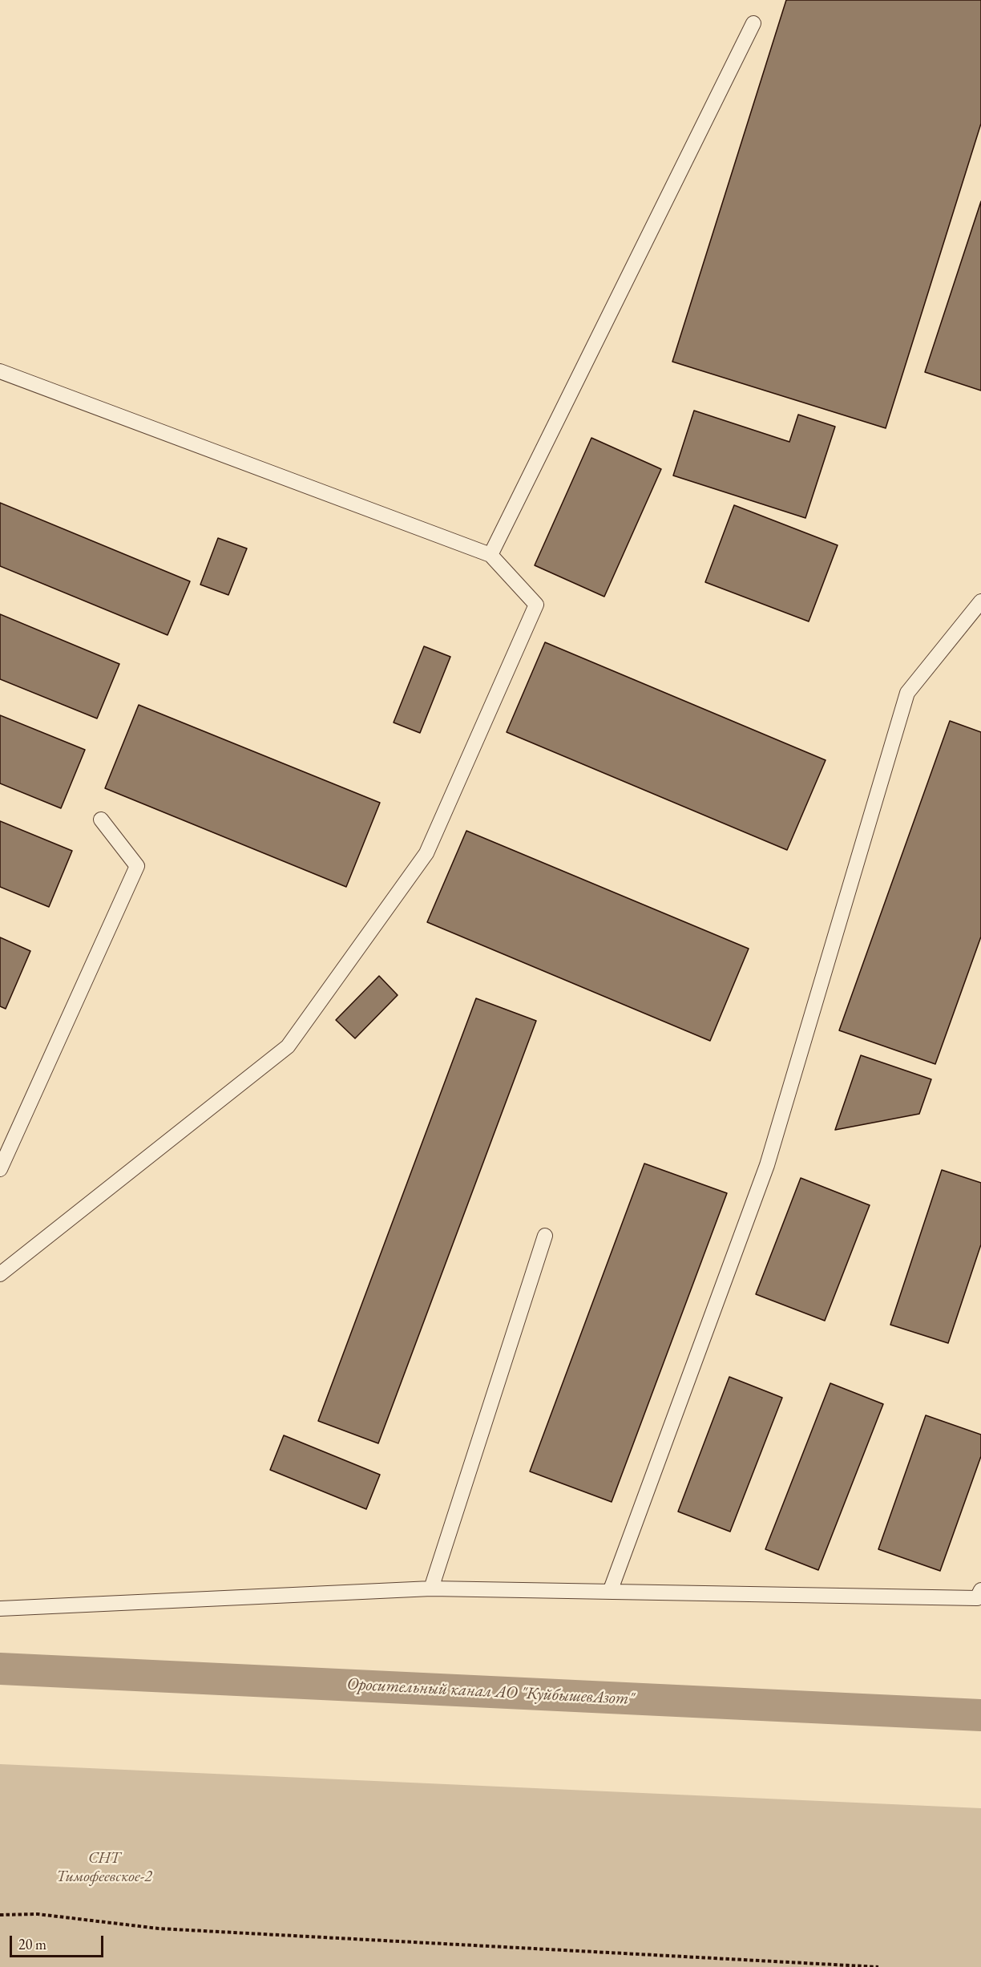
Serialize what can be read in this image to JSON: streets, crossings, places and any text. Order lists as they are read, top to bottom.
{
  "water": ["Оросительный канал АО \"КуйбышевАзот\""],
  "parks": ["СНТ Тимофеевское-2"],
  "scale_bar": "20 m"
}
